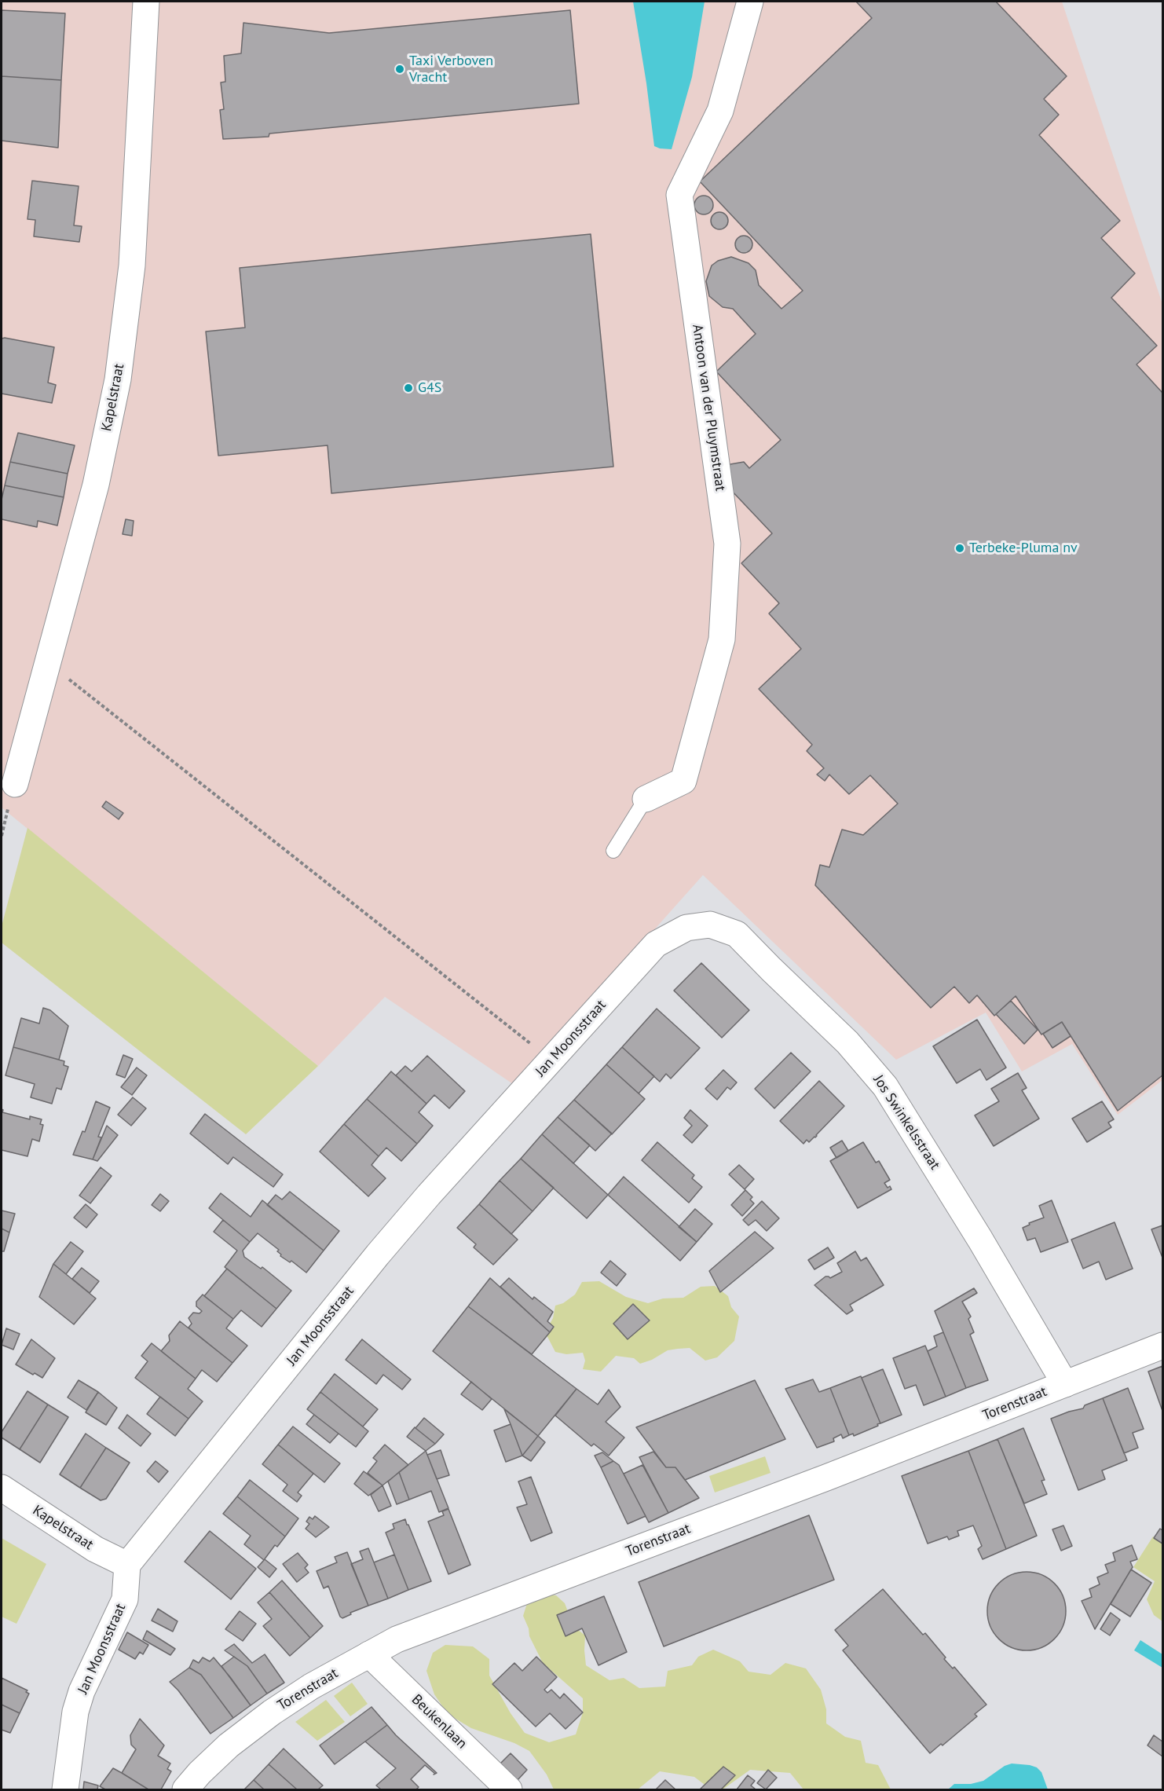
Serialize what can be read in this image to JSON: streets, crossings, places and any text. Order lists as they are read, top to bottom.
{
  "streets": {
    "street": [
      "Kapelstraat",
      "Antoon van der Pluymstraat",
      "Jan Moonsstraat",
      "Jos Swinkelsstraat",
      "Torenstraat",
      "Beukenlaan"
    ]
  },
  "crossings": [
    ["Kapelstraat", "Jan Moonsstraat"],
    ["Jan Moonsstraat", "Jos Swinkelsstraat"],
    ["Jos Swinkelsstraat", "Torenstraat"],
    ["Torenstraat", "Beukenlaan"]
  ],
  "places": ["Taxi Verboven Vracht", "G4S", "Terbeke-Pluma nv"]
}
